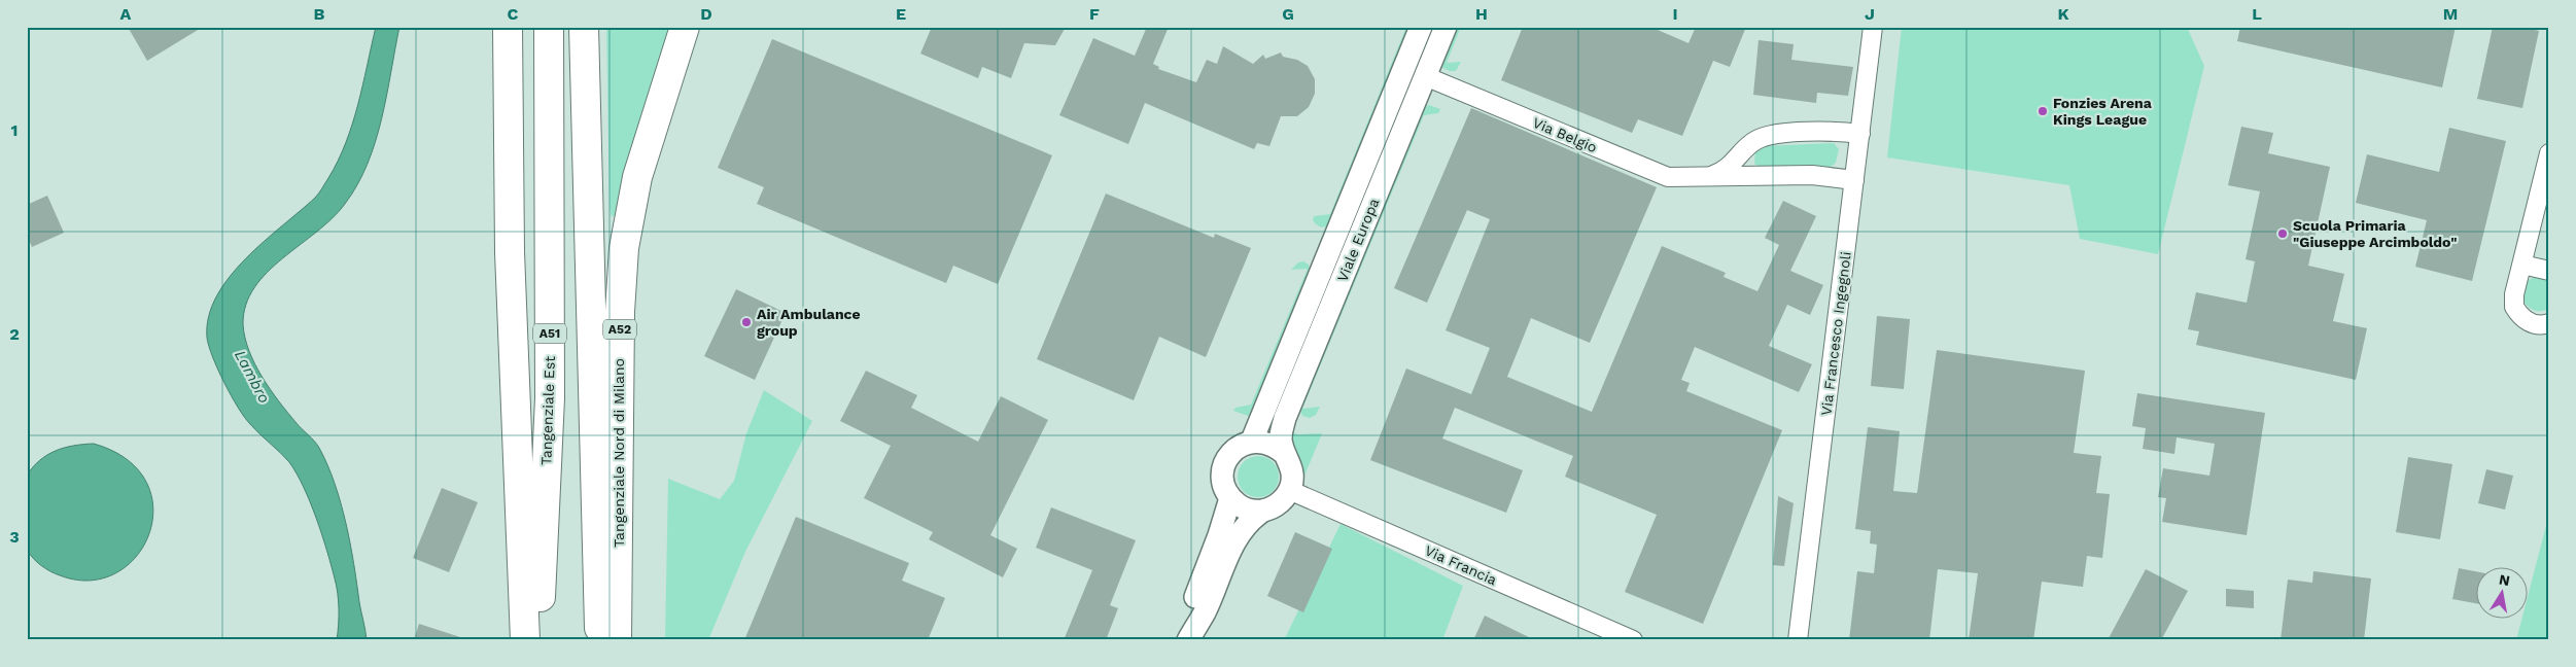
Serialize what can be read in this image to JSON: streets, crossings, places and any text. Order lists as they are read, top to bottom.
{
  "streets": {
    "highway": [
      "A52",
      "A51",
      "Tangenziale Est",
      "Tangenziale Nord di Milano"
    ],
    "street": [
      "Via Belgio",
      "Viale Europa",
      "Via Francesco Ingegnoli",
      "Via Francia"
    ]
  },
  "crossings": [
    ["Via Belgio", "Viale Europa"],
    ["Via Belgio", "Via Francesco Ingegnoli"],
    ["Viale Europa", "Via Francia"]
  ],
  "water": ["Lambro"],
  "places": ["Fonzies Arena Kings League", "Scuola Primaria \"Giuseppe Arcimboldo\"", "Air Ambulance group"],
  "north": "top",
  "grid": {
    "columns": [
      "A",
      "B",
      "C",
      "D",
      "E",
      "F",
      "G",
      "H",
      "I",
      "J",
      "K",
      "L",
      "M"
    ],
    "rows": ["1", "2", "3"]
  }
}
